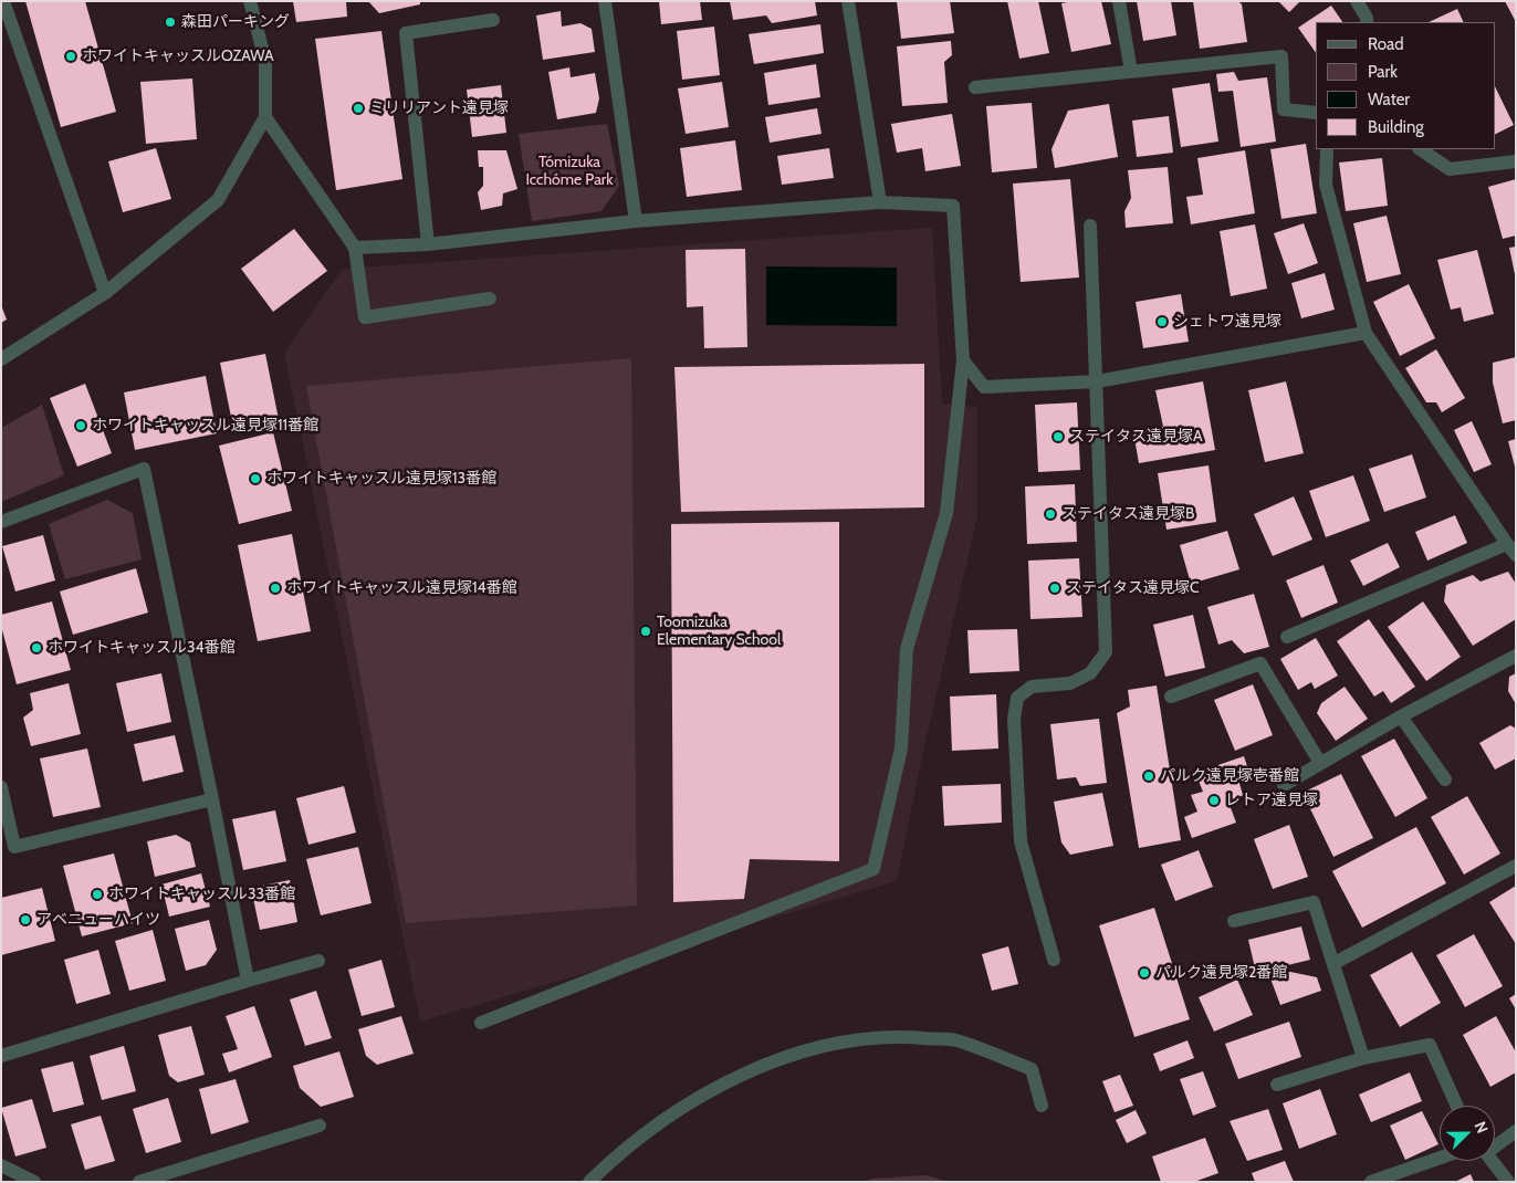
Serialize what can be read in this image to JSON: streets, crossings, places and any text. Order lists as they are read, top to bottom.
{
  "parks": ["Tómizuka Icchóme Park"],
  "places": [
    "森田パーキング",
    "ホワイトキャッスルOZAWA",
    "ミリリアント遠見塚",
    "シェトワ遠見塚",
    "ホワイトキャッスル遠見塚11番館",
    "ステイタス遠見塚A",
    "ホワイトキャッスル遠見塚13番館",
    "ステイタス遠見塚B",
    "ホワイトキャッスル遠見塚14番館",
    "ステイタス遠見塚C",
    "Toomizuka Elementary School",
    "ホワイトキャッスル34番館",
    "パルク遠見塚壱番館",
    "レトア遠見塚",
    "ホワイトキャッスル33番館",
    "アベニューハイツ",
    "パルク遠見塚2番館"
  ],
  "legend": [
    "Road",
    "Park",
    "Water",
    "Building"
  ],
  "north": "top right"
}
